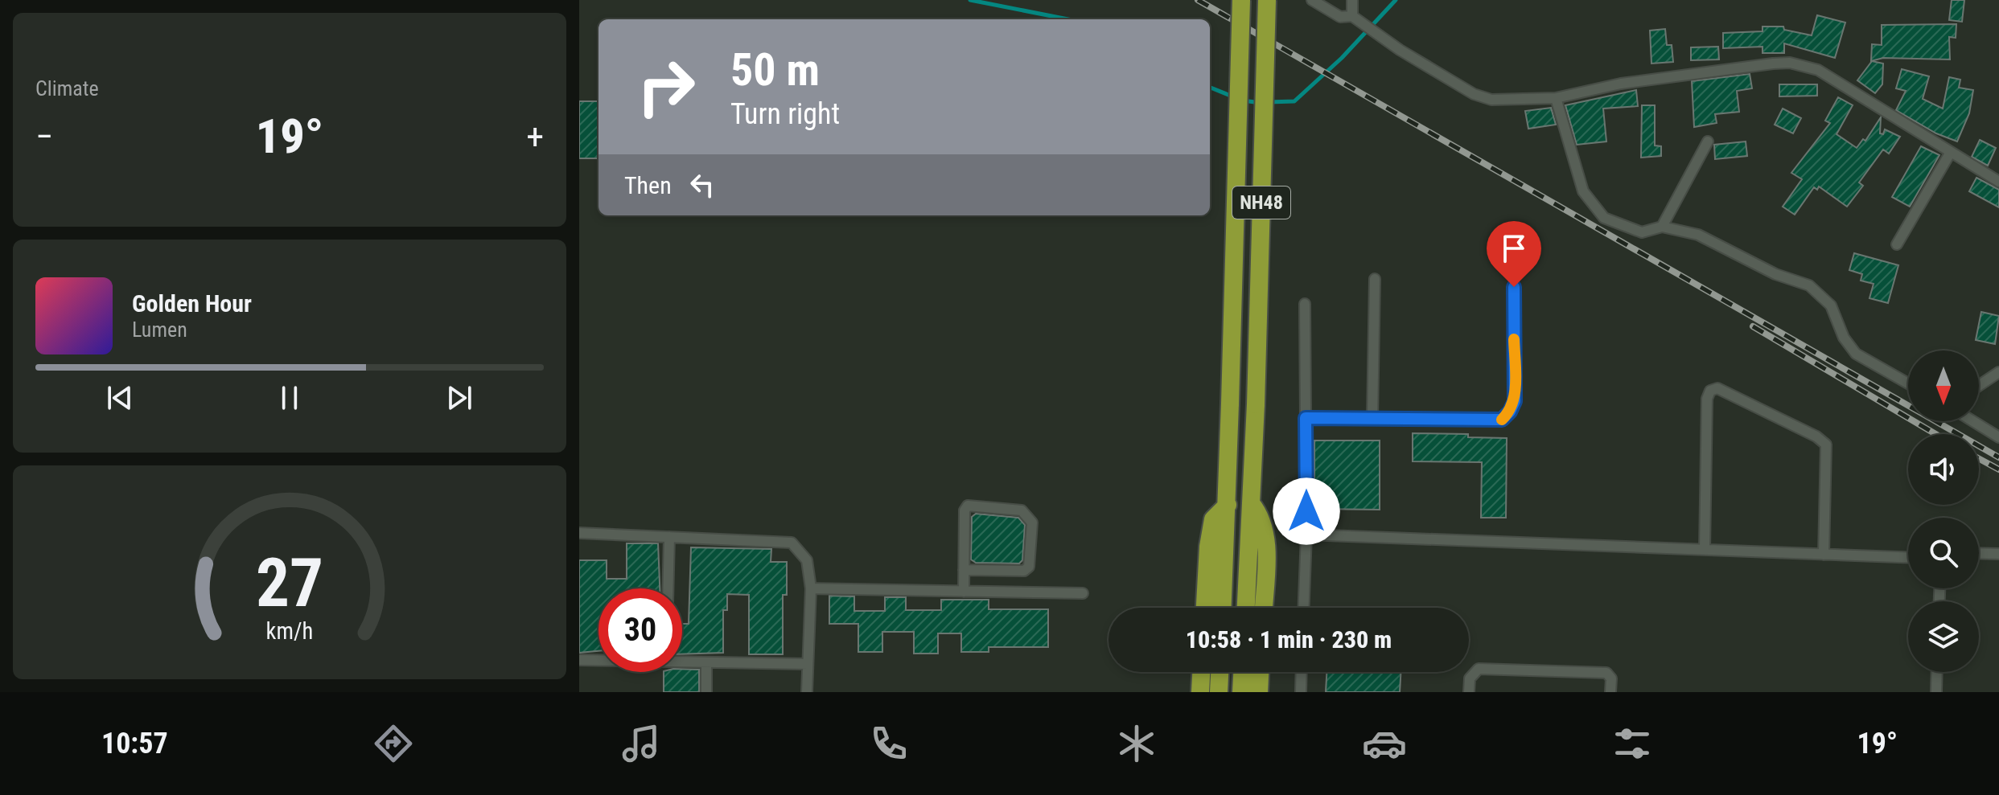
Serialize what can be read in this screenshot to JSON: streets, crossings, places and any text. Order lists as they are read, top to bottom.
{
  "streets": {
    "highway": ["NH48"]
  },
  "north": "bottom",
  "page": {
    "tile": "Climate",
    "turn": ["50 m", "Turn right"],
    "heat": ["−", "19°", "+"],
    "then": "Then",
    "song": ["Golden Hour", "Lumen"],
    "limit": "30",
    "trip": "10:58 · 1 min · 230 m",
    "tabs": ["10:57", "19°"],
    "gauge": ["27", "km/h"]
  }
}
